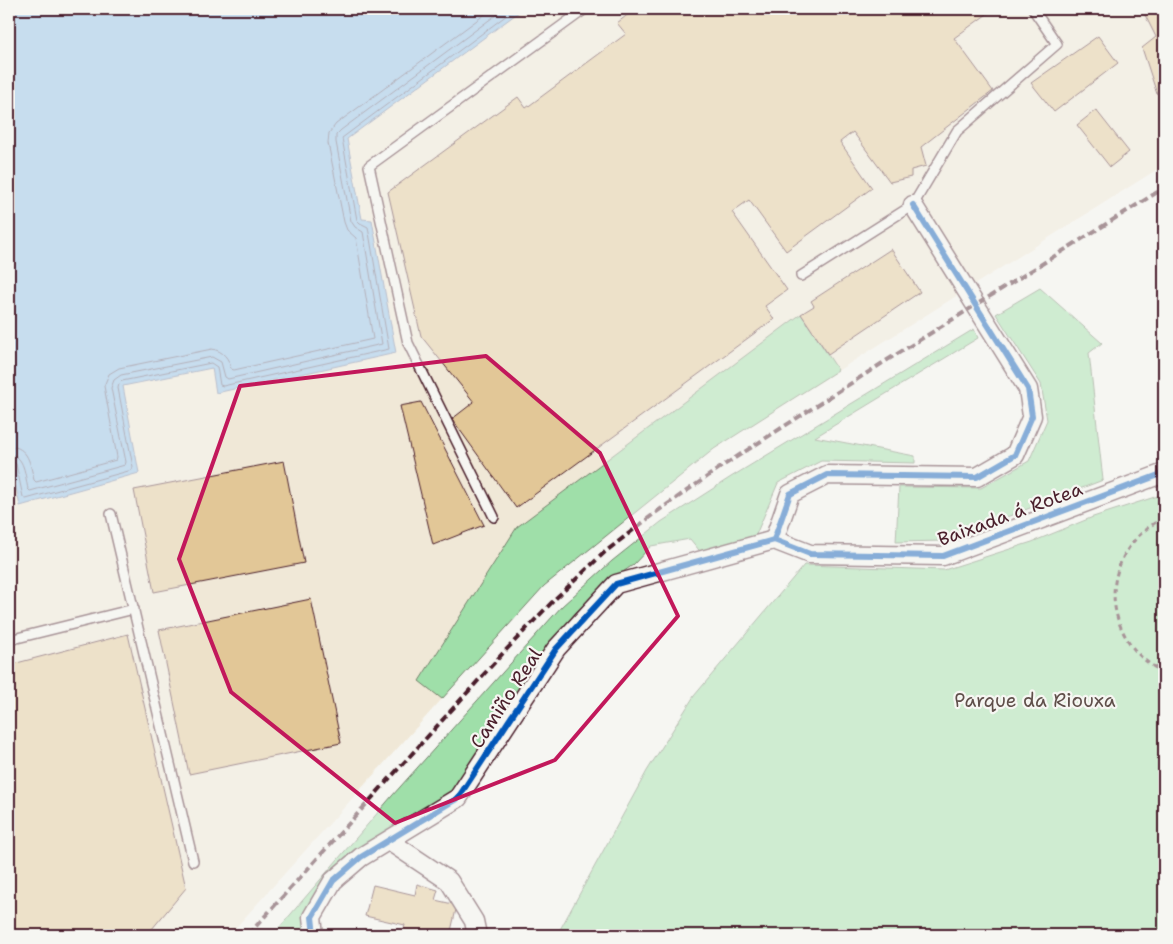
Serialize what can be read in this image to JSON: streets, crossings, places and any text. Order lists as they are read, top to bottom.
{
  "streets": {
    "street": ["Baixada á Rotea", "Camiño Real"]
  },
  "crossings": [
    ["Baixada á Rotea", "Camiño Real"]
  ],
  "parks": ["Parque da Riouxa"]
}
